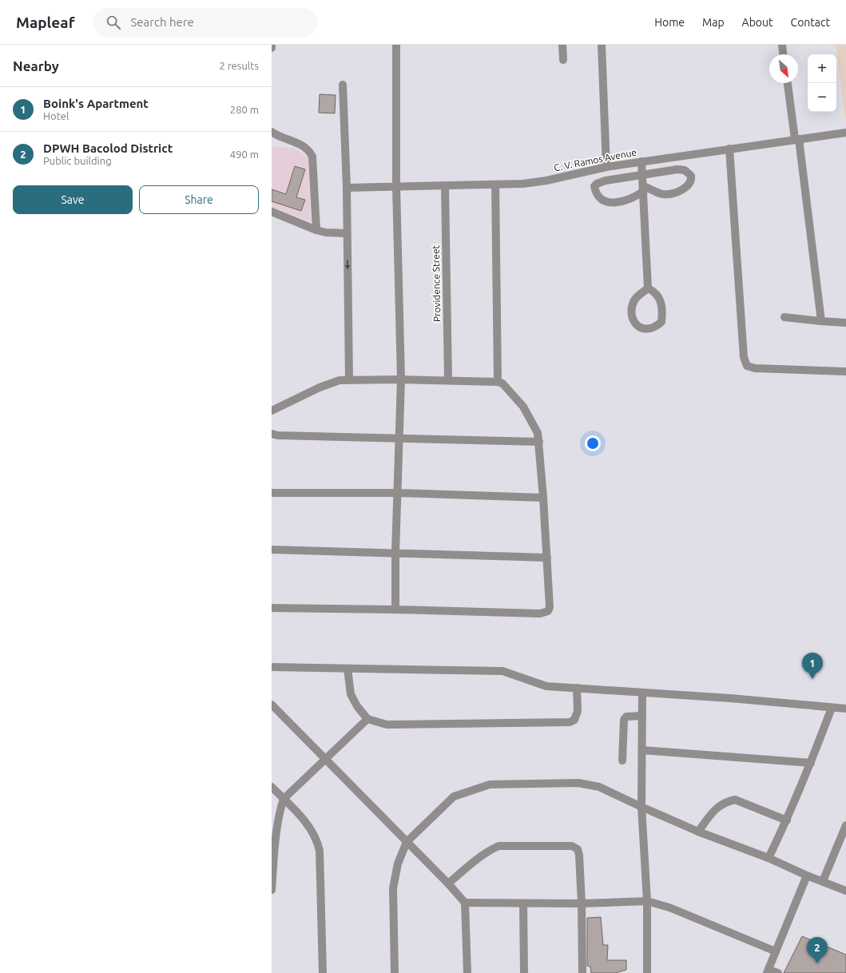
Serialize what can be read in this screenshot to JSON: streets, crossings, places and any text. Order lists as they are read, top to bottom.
{
  "streets": {
    "street": ["C. V. Ramos Avenue", "Providence Street"]
  },
  "crossings": [
    ["C. V. Ramos Avenue", "Providence Street"]
  ],
  "north": "bottom right",
  "page": {
    "header": "Mapleaf",
    "search": "Search here",
    "nav": [
      "Home",
      "Map",
      "About",
      "Contact"
    ],
    "heading": ["Nearby", "2 results"],
    "map_buttons": ["+", "−"],
    "list": [
      {
        "mark": "1",
        "name": "Boink's Apartment",
        "note": "Hotel",
        "value": "280 m"
      },
      {
        "mark": "2",
        "name": "DPWH Bacolod District",
        "note": "Public building",
        "value": "490 m"
      }
    ],
    "buttons": ["Save", "Share"],
    "pins": ["1", "2"]
  }
}
